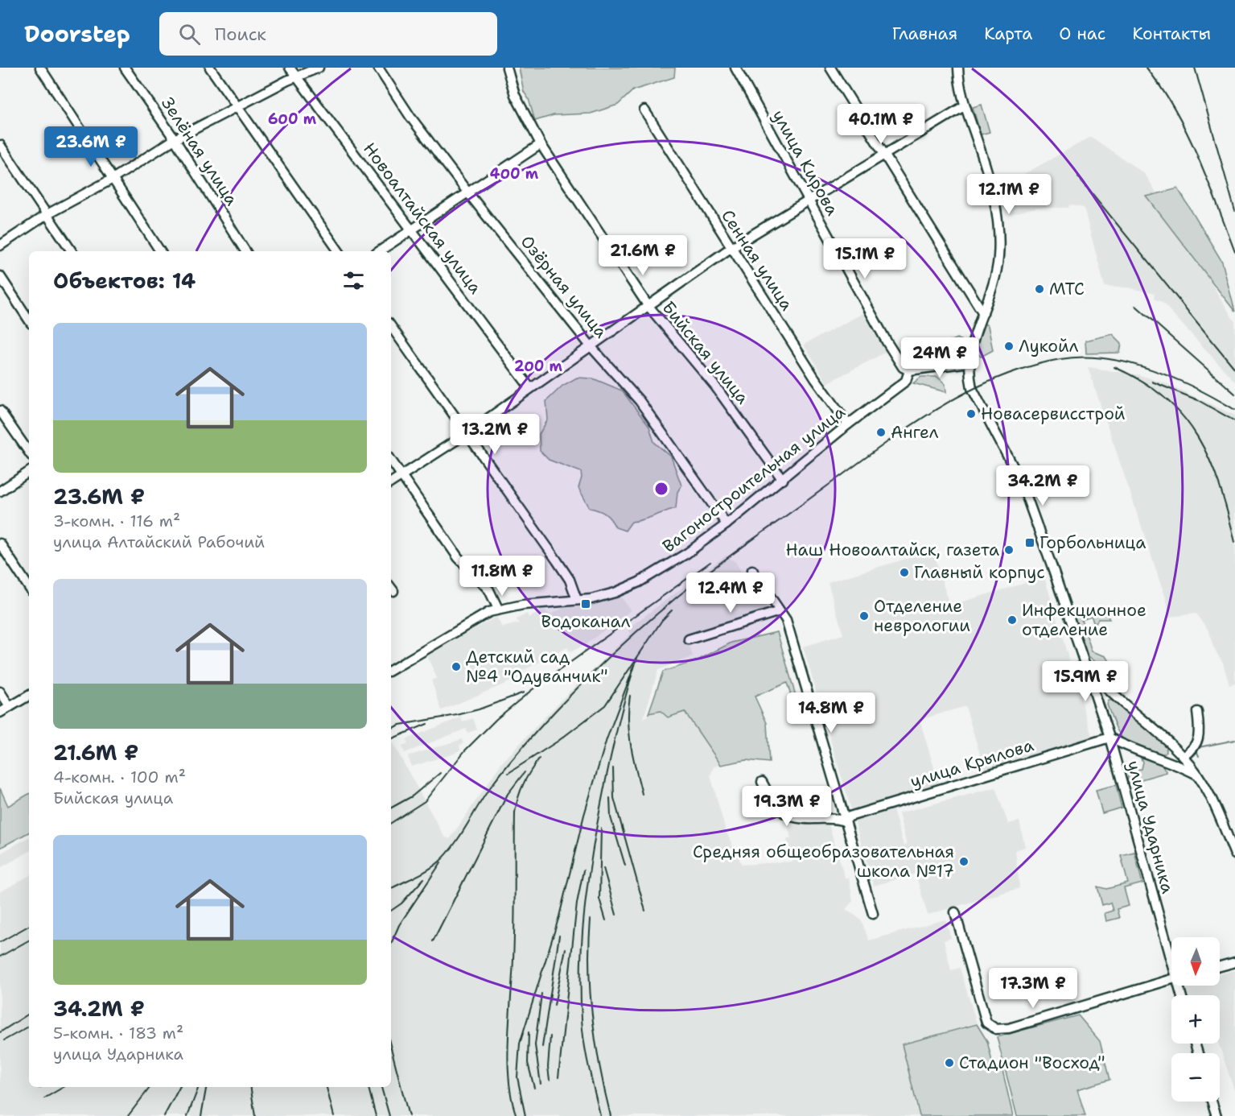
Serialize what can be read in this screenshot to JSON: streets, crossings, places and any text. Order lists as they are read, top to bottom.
{
  "streets": {
    "street": [
      "Зелёная улица",
      "улица Кирова",
      "Новоалтайская улица",
      "Сенная улица",
      "Озёрная улица",
      "Бийская улица",
      "Вагоностроительная улица",
      "улица Крылова",
      "улица Ударника"
    ]
  },
  "crossings": [
    ["улица Кирова", "Вагоностроительная улица"],
    ["Сенная улица", "Вагоностроительная улица"],
    ["Озёрная улица", "Вагоностроительная улица"],
    ["Бийская улица", "Вагоностроительная улица"],
    ["улица Крылова", "улица Ударника"]
  ],
  "places": {
    "other": [
      "МТС",
      "Лукойл",
      "Новасервисстрой",
      "Ангел",
      "Наш Новоалтайск, газета",
      "Главный корпус",
      "Отделение неврологии",
      "Инфекционное отделение",
      "Детский сад №4 \"Одуванчик\"",
      "Средняя общеобразовательная школа №17",
      "Стадион \"Восход\""
    ],
    "transit": ["Горбольница", "Водоканал"]
  },
  "north": "bottom",
  "page": {
    "header": "Doorstep",
    "search": "Поиск",
    "nav": [
      "Главная",
      "Карта",
      "О нас",
      "Контакты"
    ],
    "price": [
      "40.1M ₽",
      "23.6M ₽",
      "12.1M ₽",
      "21.6M ₽",
      "15.1M ₽",
      "24M ₽",
      "13.2M ₽",
      "34.2M ₽",
      "11.8M ₽",
      "12.4M ₽",
      "15.9M ₽",
      "14.8M ₽",
      "19.3M ₽",
      "17.3M ₽"
    ],
    "heading": "Объектов: 14",
    "list": [
      {
        "name": "23.6M ₽",
        "note": "3-комн. · 116 m² · улица Алтайский Рабочий"
      },
      {
        "name": "21.6M ₽",
        "note": "4-комн. · 100 m² · Бийская улица"
      },
      {
        "name": "34.2M ₽",
        "note": "5-комн. · 183 m² · улица Ударника"
      }
    ],
    "map_buttons": ["+", "−"]
  },
  "rings": ["600 m", "400 m", "200 m"]
}
